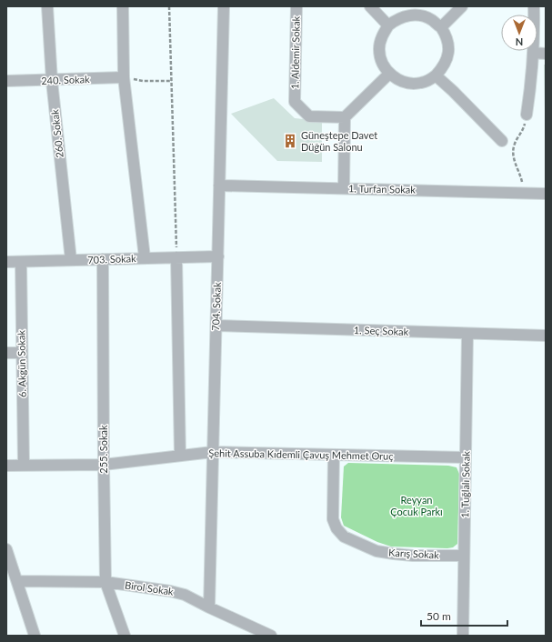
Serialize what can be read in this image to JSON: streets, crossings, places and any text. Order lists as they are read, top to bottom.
{
  "streets": {
    "street": [
      "1. Aldemir Sokak",
      "240. Sokak",
      "260. Sokak",
      "1. Turfan Sokak",
      "703. Sokak",
      "704. Sokak",
      "1. Seç Sokak",
      "6. Akgün Sokak",
      "255. Sokak",
      "Şehit Assuba Kıdemli Çavuş Mehmet Oruç",
      "1. Tuğlalı Sokak",
      "Karış Sokak",
      "Birol Sokak"
    ]
  },
  "crossings": [
    ["240. Sokak", "260. Sokak"],
    ["260. Sokak", "703. Sokak"],
    ["1. Turfan Sokak", "704. Sokak"],
    ["703. Sokak", "704. Sokak"],
    ["703. Sokak", "6. Akgün Sokak"],
    ["703. Sokak", "255. Sokak"],
    ["704. Sokak", "1. Seç Sokak"],
    ["704. Sokak", "Şehit Assuba Kıdemli Çavuş Mehmet Oruç"],
    ["704. Sokak", "Birol Sokak"],
    ["1. Seç Sokak", "1. Tuğlalı Sokak"],
    ["6. Akgün Sokak", "Şehit Assuba Kıdemli Çavuş Mehmet Oruç"],
    ["255. Sokak", "Şehit Assuba Kıdemli Çavuş Mehmet Oruç"],
    ["255. Sokak", "Birol Sokak"],
    ["Şehit Assuba Kıdemli Çavuş Mehmet Oruç", "1. Tuğlalı Sokak"],
    ["Şehit Assuba Kıdemli Çavuş Mehmet Oruç", "Karış Sokak"],
    ["1. Tuğlalı Sokak", "Karış Sokak"]
  ],
  "parks": ["Reyyan Çocuk Parkı"],
  "places": {
    "building": ["Güneştepe Davet Düğün Salonu"]
  },
  "scale_bar": "50 m",
  "north": "bottom"
}
